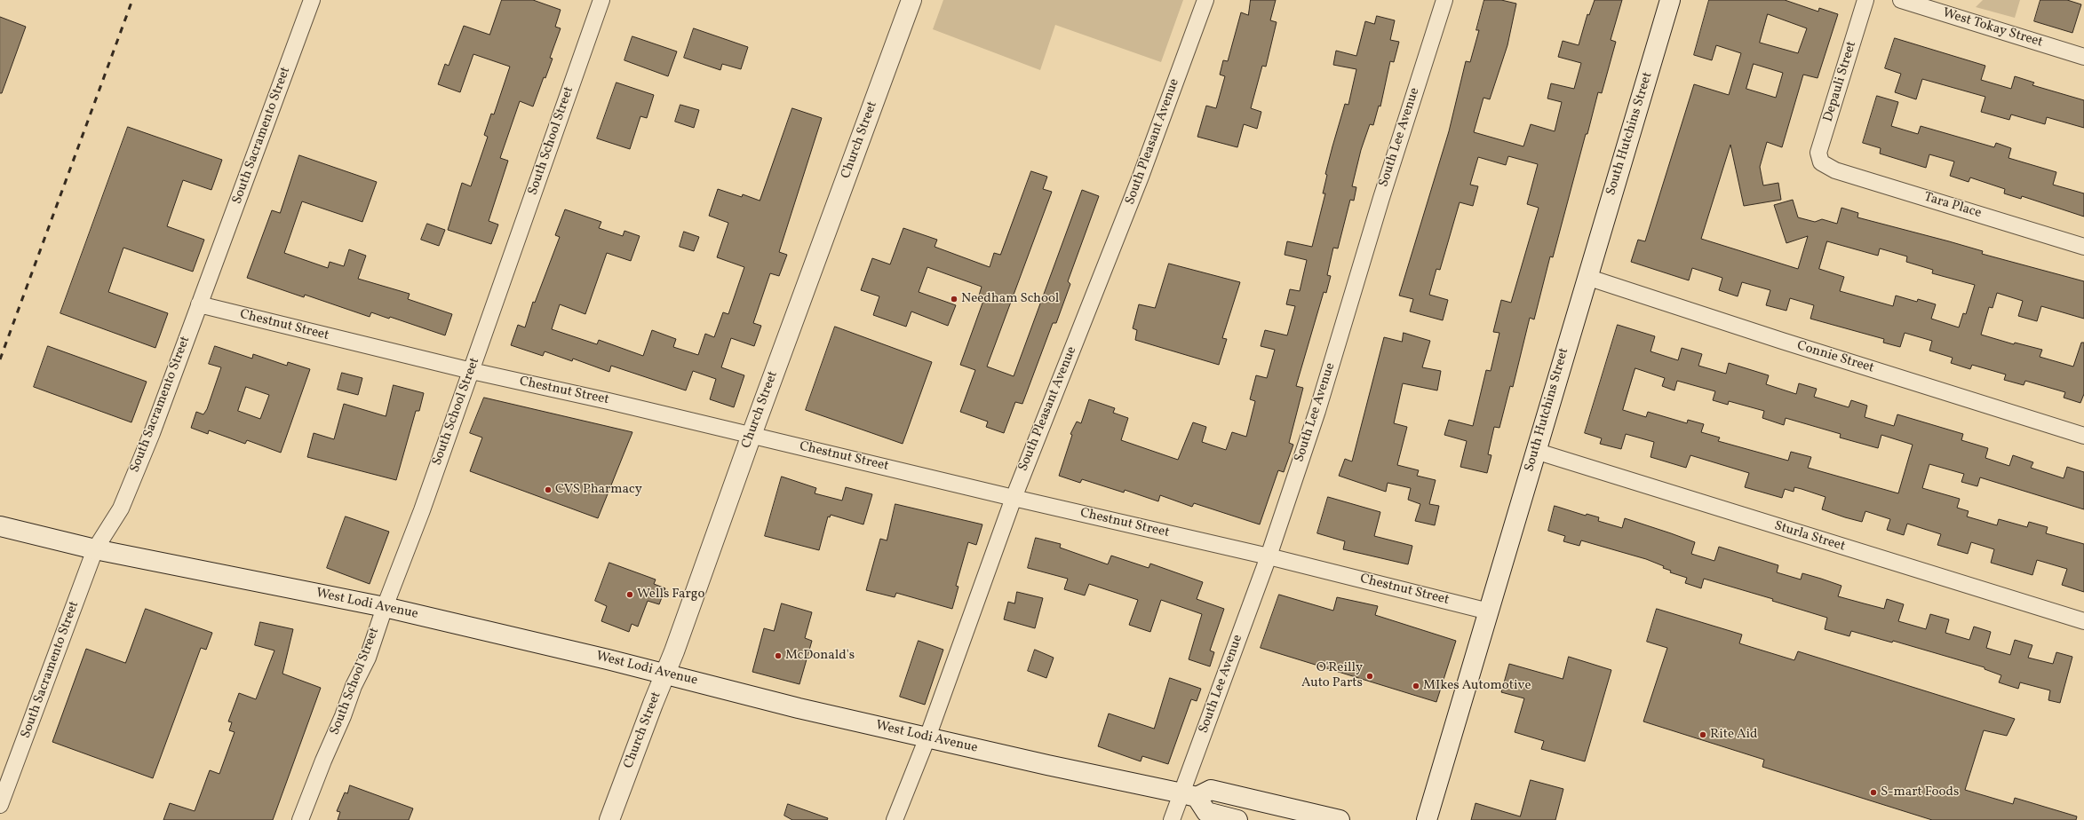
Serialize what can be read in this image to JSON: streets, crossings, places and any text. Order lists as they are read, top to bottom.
{
  "streets": {
    "main road": ["South Hutchins Street", "Church Street", "West Lodi Avenue"],
    "street": [
      "West Tokay Street",
      "Depauli Street",
      "South Sacramento Street",
      "South Lee Avenue",
      "South School Street",
      "South Pleasant Avenue",
      "Tara Place",
      "Chestnut Street",
      "Connie Street",
      "Sturla Street"
    ]
  },
  "crossings": [
    ["Depauli Street", "Tara Place"],
    ["South Hutchins Street", "Chestnut Street"],
    ["South Hutchins Street", "Connie Street"],
    ["South Hutchins Street", "Sturla Street"],
    ["South Sacramento Street", "Chestnut Street"],
    ["South Sacramento Street", "West Lodi Avenue"],
    ["South Lee Avenue", "Chestnut Street"],
    ["South Lee Avenue", "West Lodi Avenue"],
    ["Church Street", "Chestnut Street"],
    ["Church Street", "West Lodi Avenue"],
    ["South School Street", "Chestnut Street"],
    ["South School Street", "West Lodi Avenue"],
    ["South Pleasant Avenue", "Chestnut Street"],
    ["South Pleasant Avenue", "West Lodi Avenue"]
  ],
  "places": [
    "Needham School",
    "CVS Pharmacy",
    "Wells Fargo",
    "McDonald's",
    "O'Reilly Auto Parts",
    "MIkes Automotive",
    "Rite Aid",
    "S-mart Foods"
  ]
}
